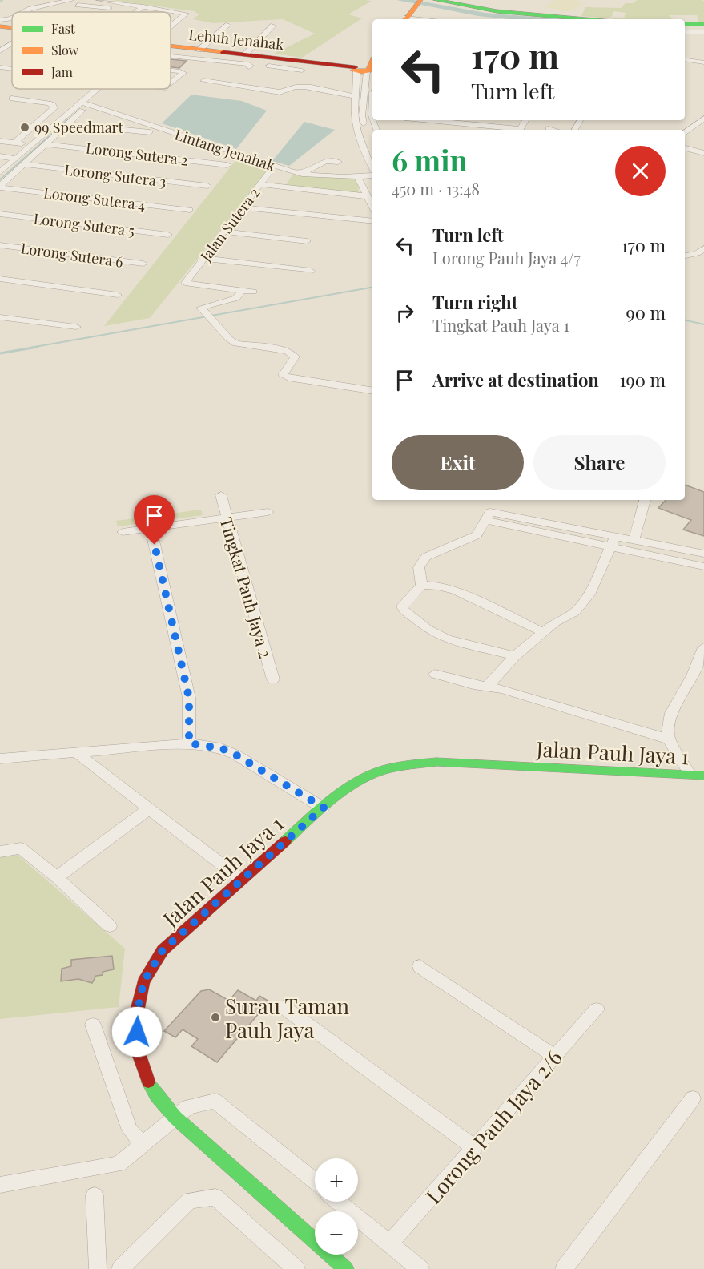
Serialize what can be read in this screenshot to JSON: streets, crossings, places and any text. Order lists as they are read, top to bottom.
{
  "streets": {
    "street": [
      "Lebuh Jenahak",
      "Lintang Jenahak",
      "Lorong Sutera 2",
      "Lorong Sutera 3",
      "Lorong Sutera 4",
      "Lorong Sutera 5",
      "Jalan Sutera 2",
      "Lorong Sutera 6",
      "Tingkat Pauh Jaya 2",
      "Jalan Pauh Jaya 1",
      "Lorong Pauh Jaya 2/6"
    ]
  },
  "crossings": [
    ["Lintang Jenahak", "Jalan Sutera 2"]
  ],
  "places": ["99 Speedmart", "Surau Taman Pauh Jaya"],
  "legend": ["Fast", "Slow", "Jam"],
  "page": {
    "turn": ["170 m", "Turn left"],
    "heading": ["6 min", "450 m · 13:48"],
    "list": [
      {
        "name": "Turn left",
        "note": "Lorong Pauh Jaya 4/7",
        "value": "170 m"
      },
      {
        "name": "Turn right",
        "note": "Tingkat Pauh Jaya 1",
        "value": "90 m"
      },
      {
        "name": "Arrive at destination",
        "value": "190 m"
      }
    ],
    "buttons": ["Exit", "Share"],
    "map_buttons": ["+", "−"]
  }
}
